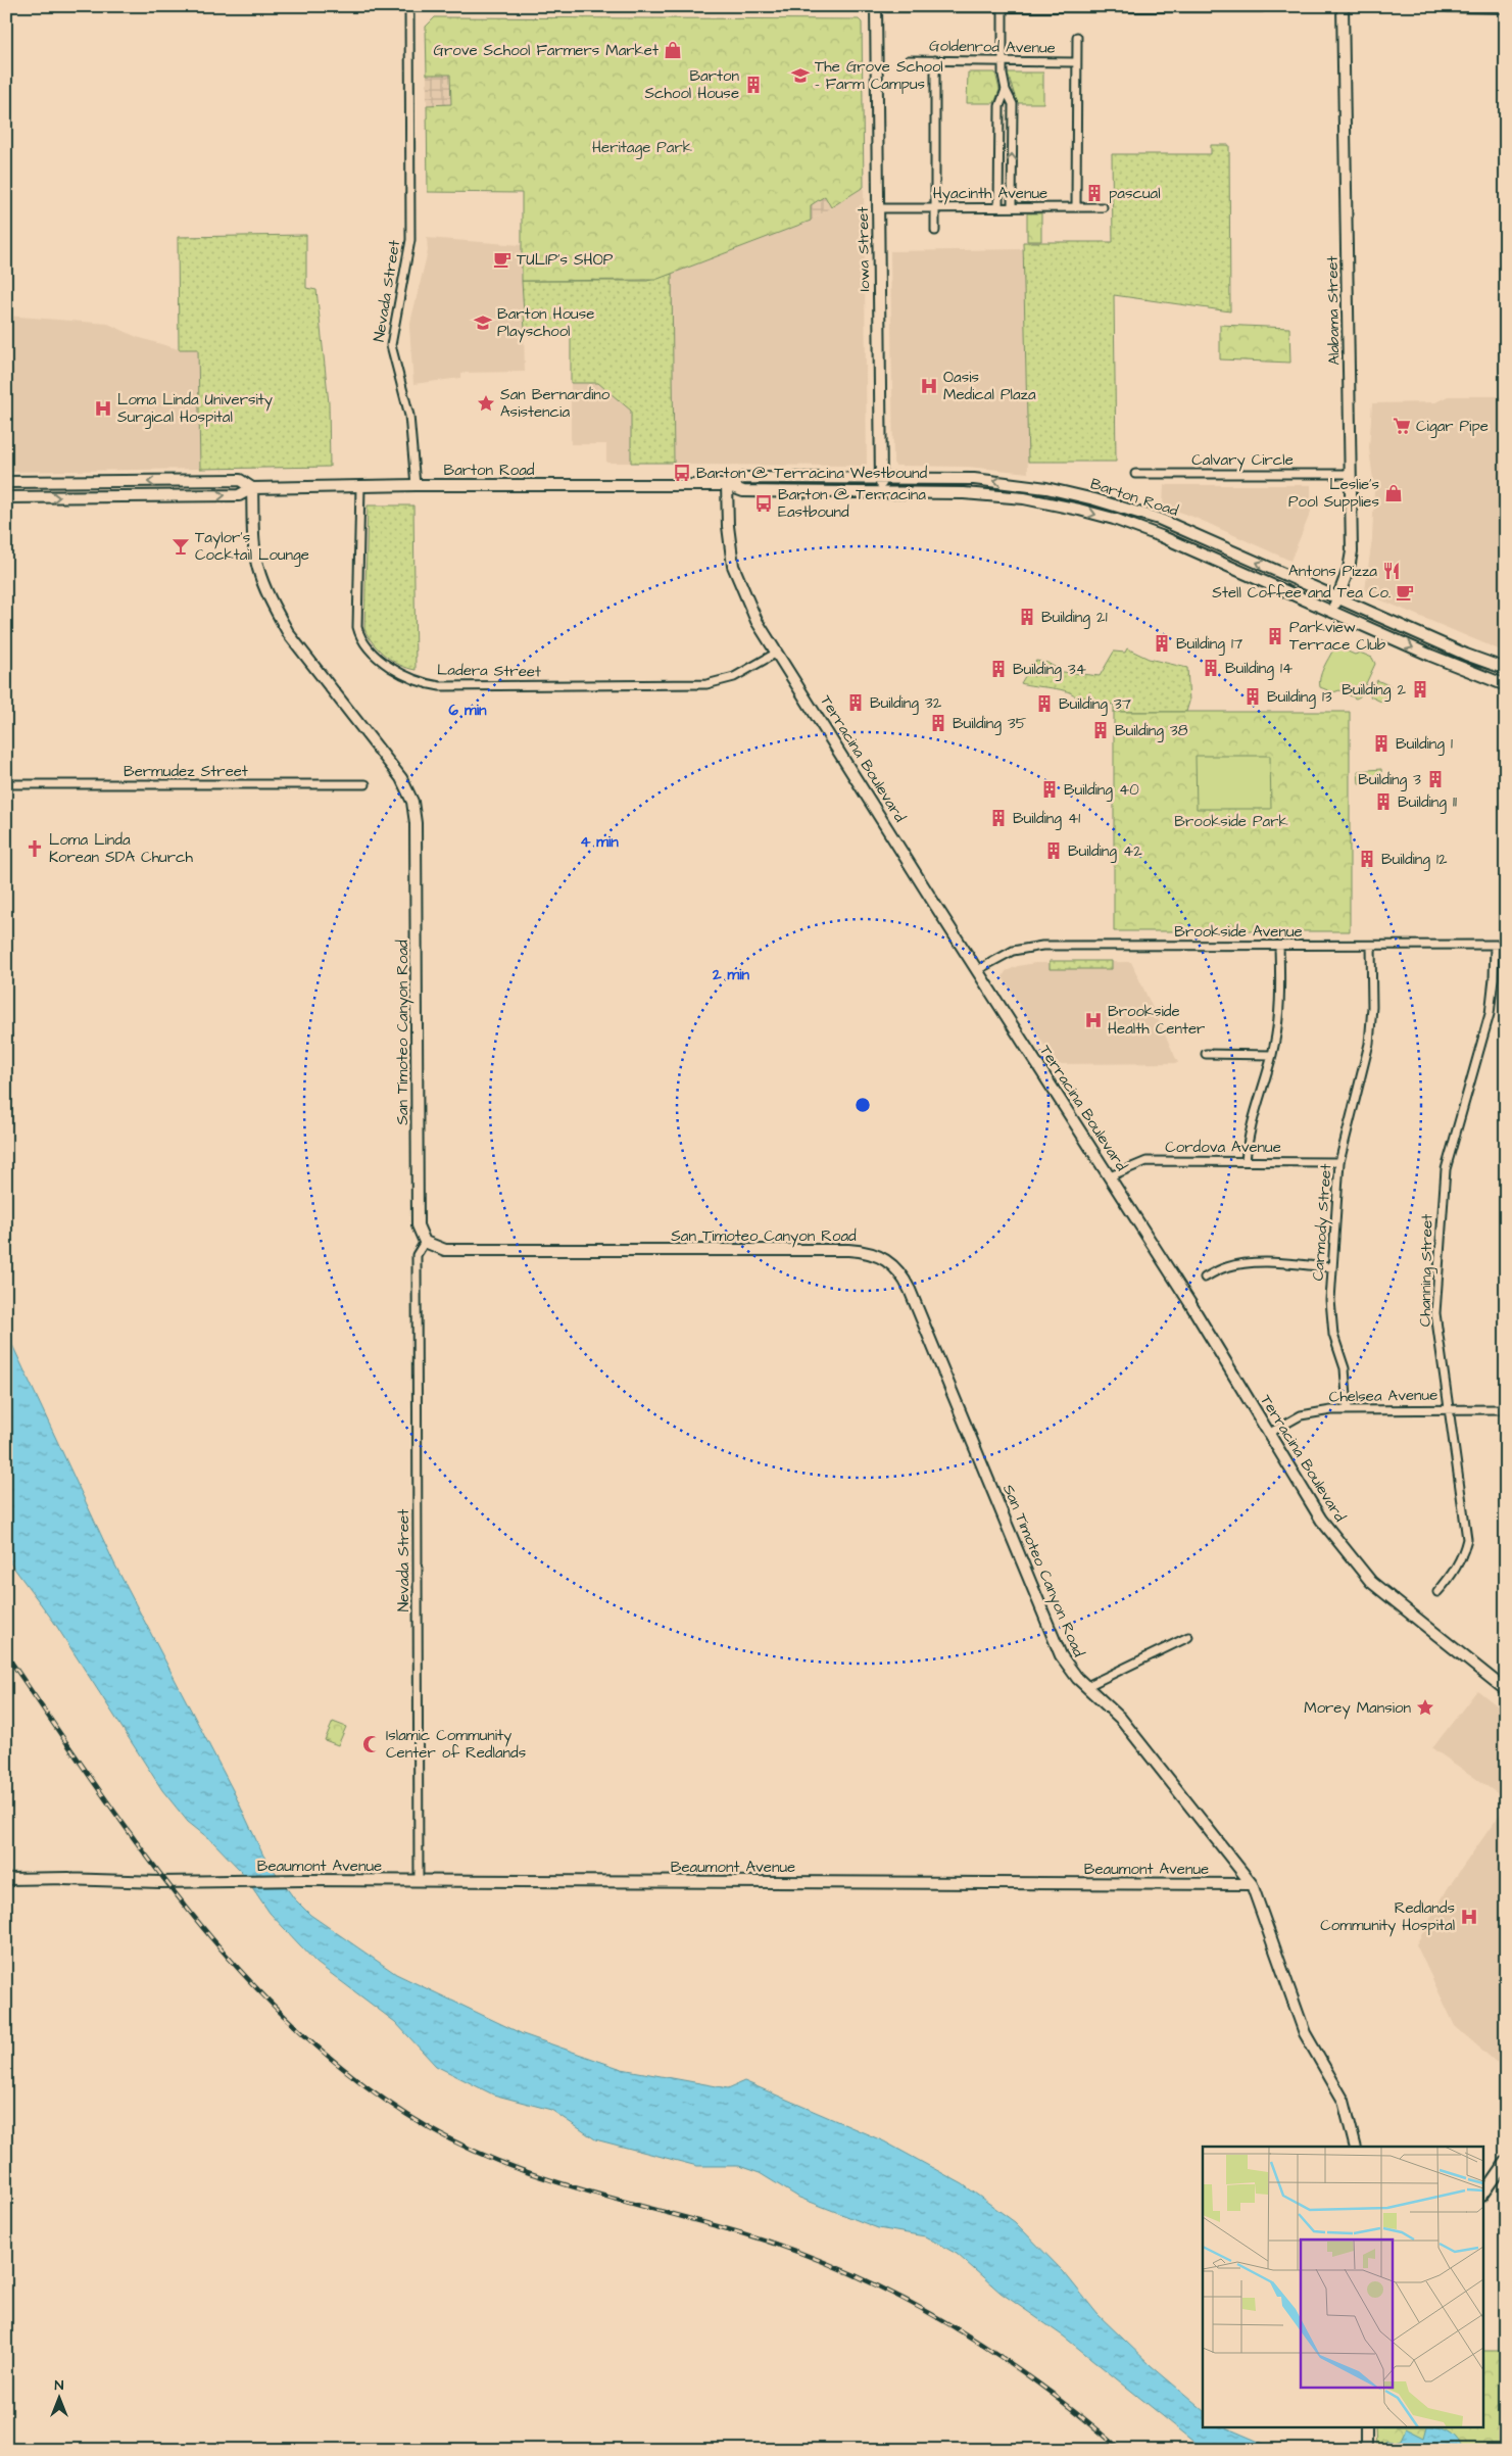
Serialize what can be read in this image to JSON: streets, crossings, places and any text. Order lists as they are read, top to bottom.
{
  "streets": {
    "main road": [
      "Iowa Street",
      "Alabama Street",
      "Barton Road",
      "Terracina Boulevard",
      "San Timoteo Canyon Road",
      "Beaumont Avenue"
    ],
    "street": [
      "Goldenrod Avenue",
      "Hyacinth Avenue",
      "Nevada Street",
      "Calvary Circle",
      "Ladera Street",
      "Bermudez Street",
      "Brookside Avenue",
      "Cordova Avenue",
      "Carmody Street",
      "Channing Street",
      "Chelsea Avenue"
    ]
  },
  "crossings": [
    ["Hyacinth Avenue", "Iowa Street"],
    ["Iowa Street", "Barton Road"],
    ["Nevada Street", "Barton Road"],
    ["Nevada Street", "San Timoteo Canyon Road"],
    ["Nevada Street", "Beaumont Avenue"],
    ["Alabama Street", "Calvary Circle"],
    ["Alabama Street", "Barton Road"],
    ["Barton Road", "Ladera Street"],
    ["Barton Road", "Terracina Boulevard"],
    ["Barton Road", "San Timoteo Canyon Road"],
    ["Ladera Street", "Terracina Boulevard"],
    ["Terracina Boulevard", "Brookside Avenue"],
    ["Terracina Boulevard", "Cordova Avenue"],
    ["Terracina Boulevard", "Chelsea Avenue"],
    ["Brookside Avenue", "Carmody Street"],
    ["Brookside Avenue", "Channing Street"],
    ["San Timoteo Canyon Road", "Beaumont Avenue"],
    ["Cordova Avenue", "Carmody Street"],
    ["Carmody Street", "Chelsea Avenue"],
    ["Channing Street", "Chelsea Avenue"]
  ],
  "parks": ["Heritage Park", "Brookside Park"],
  "places": {
    "shop": ["Grove School Farmers Market", "Leslie's Pool Supplies"],
    "school or university": ["The Grove School - Farm Campus", "Barton House Playschool"],
    "building": [
      "Barton School House",
      "pascual",
      "Building 21",
      "Parkview Terrace Club",
      "Building 17",
      "Building 14",
      "Building 34",
      "Building 2",
      "Building 13",
      "Building 32",
      "Building 37",
      "Building 35",
      "Building 38",
      "Building 1",
      "Building 3",
      "Building 40",
      "Building 11",
      "Building 41",
      "Building 42",
      "Building 12"
    ],
    "cafe": ["TULIP's SHOP", "Stell Coffee and Tea Co."],
    "hospital": [
      "Oasis Medical Plaza",
      "Loma Linda University Surgical Hospital",
      "Brookside Health Center",
      "Redlands Community Hospital"
    ],
    "place": ["San Bernardino Asistencia", "Morey Mansion"],
    "supermarket": ["Cigar Pipe"],
    "bus stop": ["Barton @ Terracina Westbound", "Barton @ Terracina Eastbound"],
    "bar": ["Taylor's Cocktail Lounge"],
    "restaurant": ["Antons Pizza"],
    "church": ["Loma Linda Korean SDA Church"],
    "mosque": ["Islamic Community Center of Redlands"]
  },
  "north": "top",
  "rings": ["6 min", "4 min", "2 min"]
}
